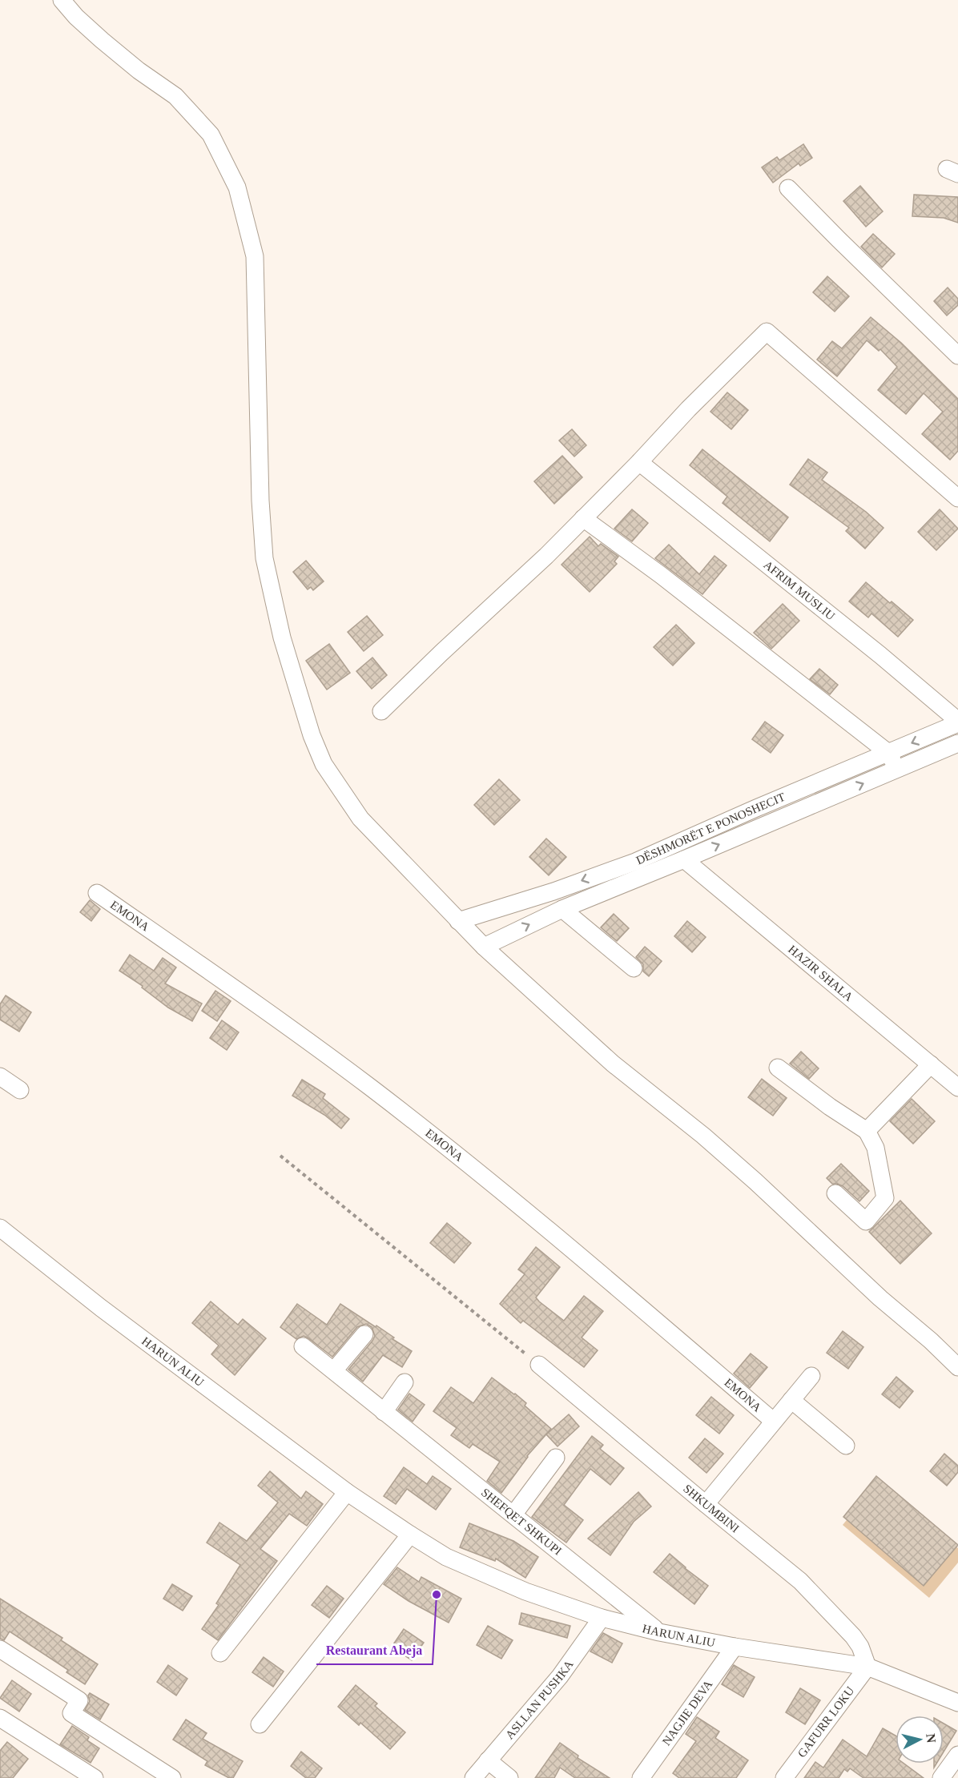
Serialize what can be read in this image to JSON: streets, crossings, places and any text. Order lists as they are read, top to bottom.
{
  "streets": {
    "street": [
      "AFRIM MUSLIU",
      "DËSHMORËT E PONOSHECIT",
      "EMONA",
      "HAZIR SHALA",
      "HARUN ALIU",
      "SHKUMBINI",
      "SHEFQET SHKUPI",
      "ASLLAN PUSHKA",
      "NAGJIE DEVA",
      "GAFURR LOKU"
    ]
  },
  "crossings": [
    ["AFRIM MUSLIU", "DËSHMORËT E PONOSHECIT"],
    ["DËSHMORËT E PONOSHECIT", "HAZIR SHALA"],
    ["EMONA", "SHKUMBINI"],
    ["HARUN ALIU", "SHKUMBINI"],
    ["HARUN ALIU", "SHEFQET SHKUPI"],
    ["HARUN ALIU", "ASLLAN PUSHKA"],
    ["HARUN ALIU", "NAGJIE DEVA"],
    ["HARUN ALIU", "GAFURR LOKU"],
    ["SHKUMBINI", "GAFURR LOKU"]
  ],
  "places": ["Restaurant Abeja"],
  "north": "right"
}
